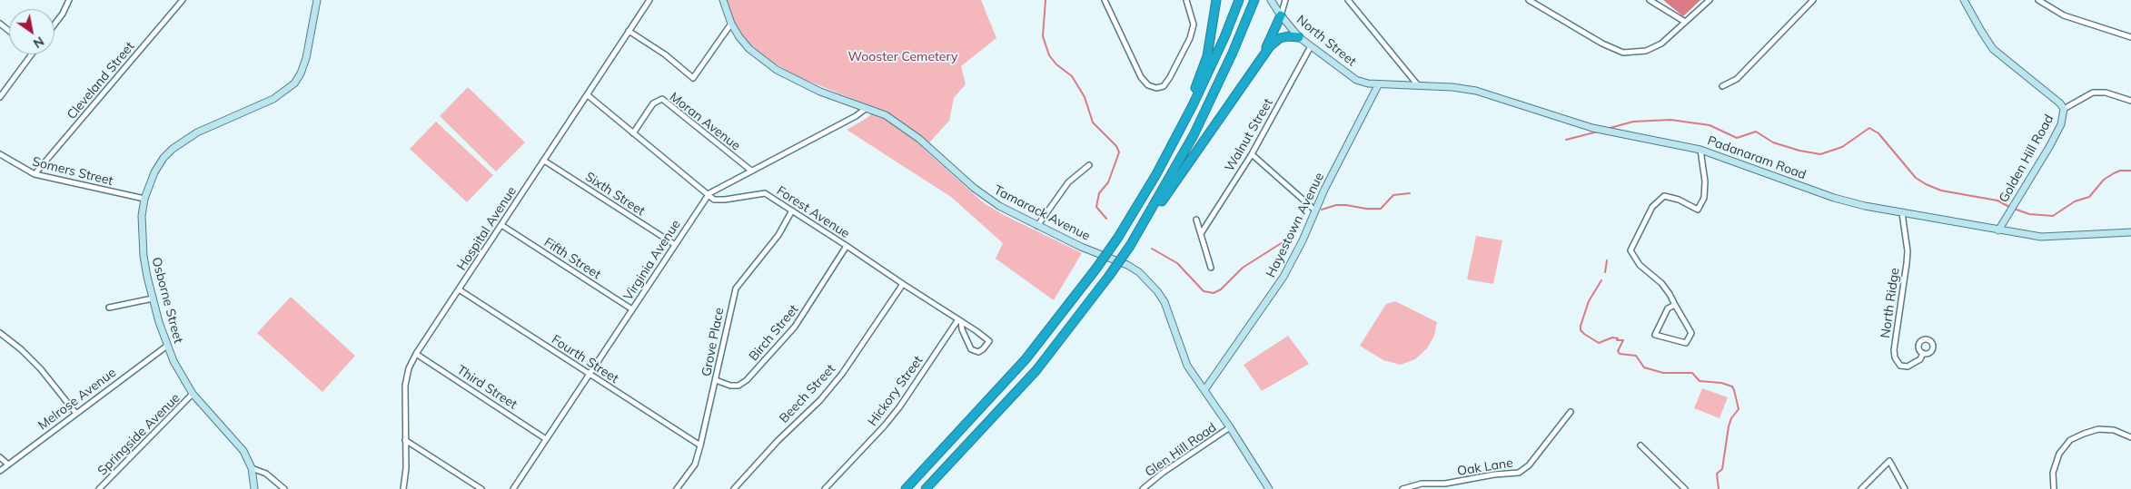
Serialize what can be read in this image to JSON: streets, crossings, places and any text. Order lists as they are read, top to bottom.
{
  "streets": {
    "main road": [
      "North Street",
      "Padanaram Road",
      "Golden Hill Road",
      "Tamarack Avenue",
      "Hayestown Avenue",
      "Osborne Street"
    ],
    "street": [
      "Cleveland Street",
      "Moran Avenue",
      "Walnut Street",
      "Somers Street",
      "Sixth Street",
      "Forest Avenue",
      "Hospital Avenue",
      "Fifth Street",
      "Virginia Avenue",
      "North Ridge",
      "Birch Street",
      "Grove Place",
      "Fourth Street",
      "Third Street",
      "Hickory Street",
      "Beech Street",
      "Melrose Avenue",
      "Springside Avenue",
      "Glen Hill Road",
      "Oak Lane"
    ]
  },
  "crossings": [
    ["North Street", "Walnut Street"],
    ["North Street", "Padanaram Road"],
    ["North Street", "Hayestown Avenue"],
    ["Cleveland Street", "Somers Street"],
    ["Moran Avenue", "Forest Avenue"],
    ["Moran Avenue", "Virginia Avenue"],
    ["Padanaram Road", "Golden Hill Road"],
    ["Padanaram Road", "Hayestown Avenue"],
    ["Padanaram Road", "North Ridge"],
    ["Somers Street", "Osborne Street"],
    ["Sixth Street", "Hospital Avenue"],
    ["Sixth Street", "Virginia Avenue"],
    ["Forest Avenue", "Hospital Avenue"],
    ["Forest Avenue", "Virginia Avenue"],
    ["Forest Avenue", "Birch Street"],
    ["Forest Avenue", "Grove Place"],
    ["Forest Avenue", "Hickory Street"],
    ["Forest Avenue", "Beech Street"],
    ["Tamarack Avenue", "Hayestown Avenue"],
    ["Tamarack Avenue", "Virginia Avenue"],
    ["Tamarack Avenue", "Glen Hill Road"],
    ["Hospital Avenue", "Fifth Street"],
    ["Hospital Avenue", "Fourth Street"],
    ["Hospital Avenue", "Third Street"],
    ["Fifth Street", "Virginia Avenue"],
    ["Virginia Avenue", "Fourth Street"],
    ["Virginia Avenue", "Third Street"],
    ["Osborne Street", "Melrose Avenue"],
    ["Osborne Street", "Springside Avenue"],
    ["Birch Street", "Grove Place"],
    ["Grove Place", "Fourth Street"]
  ],
  "parks": ["Wooster Cemetery"],
  "north": "bottom right"
}
